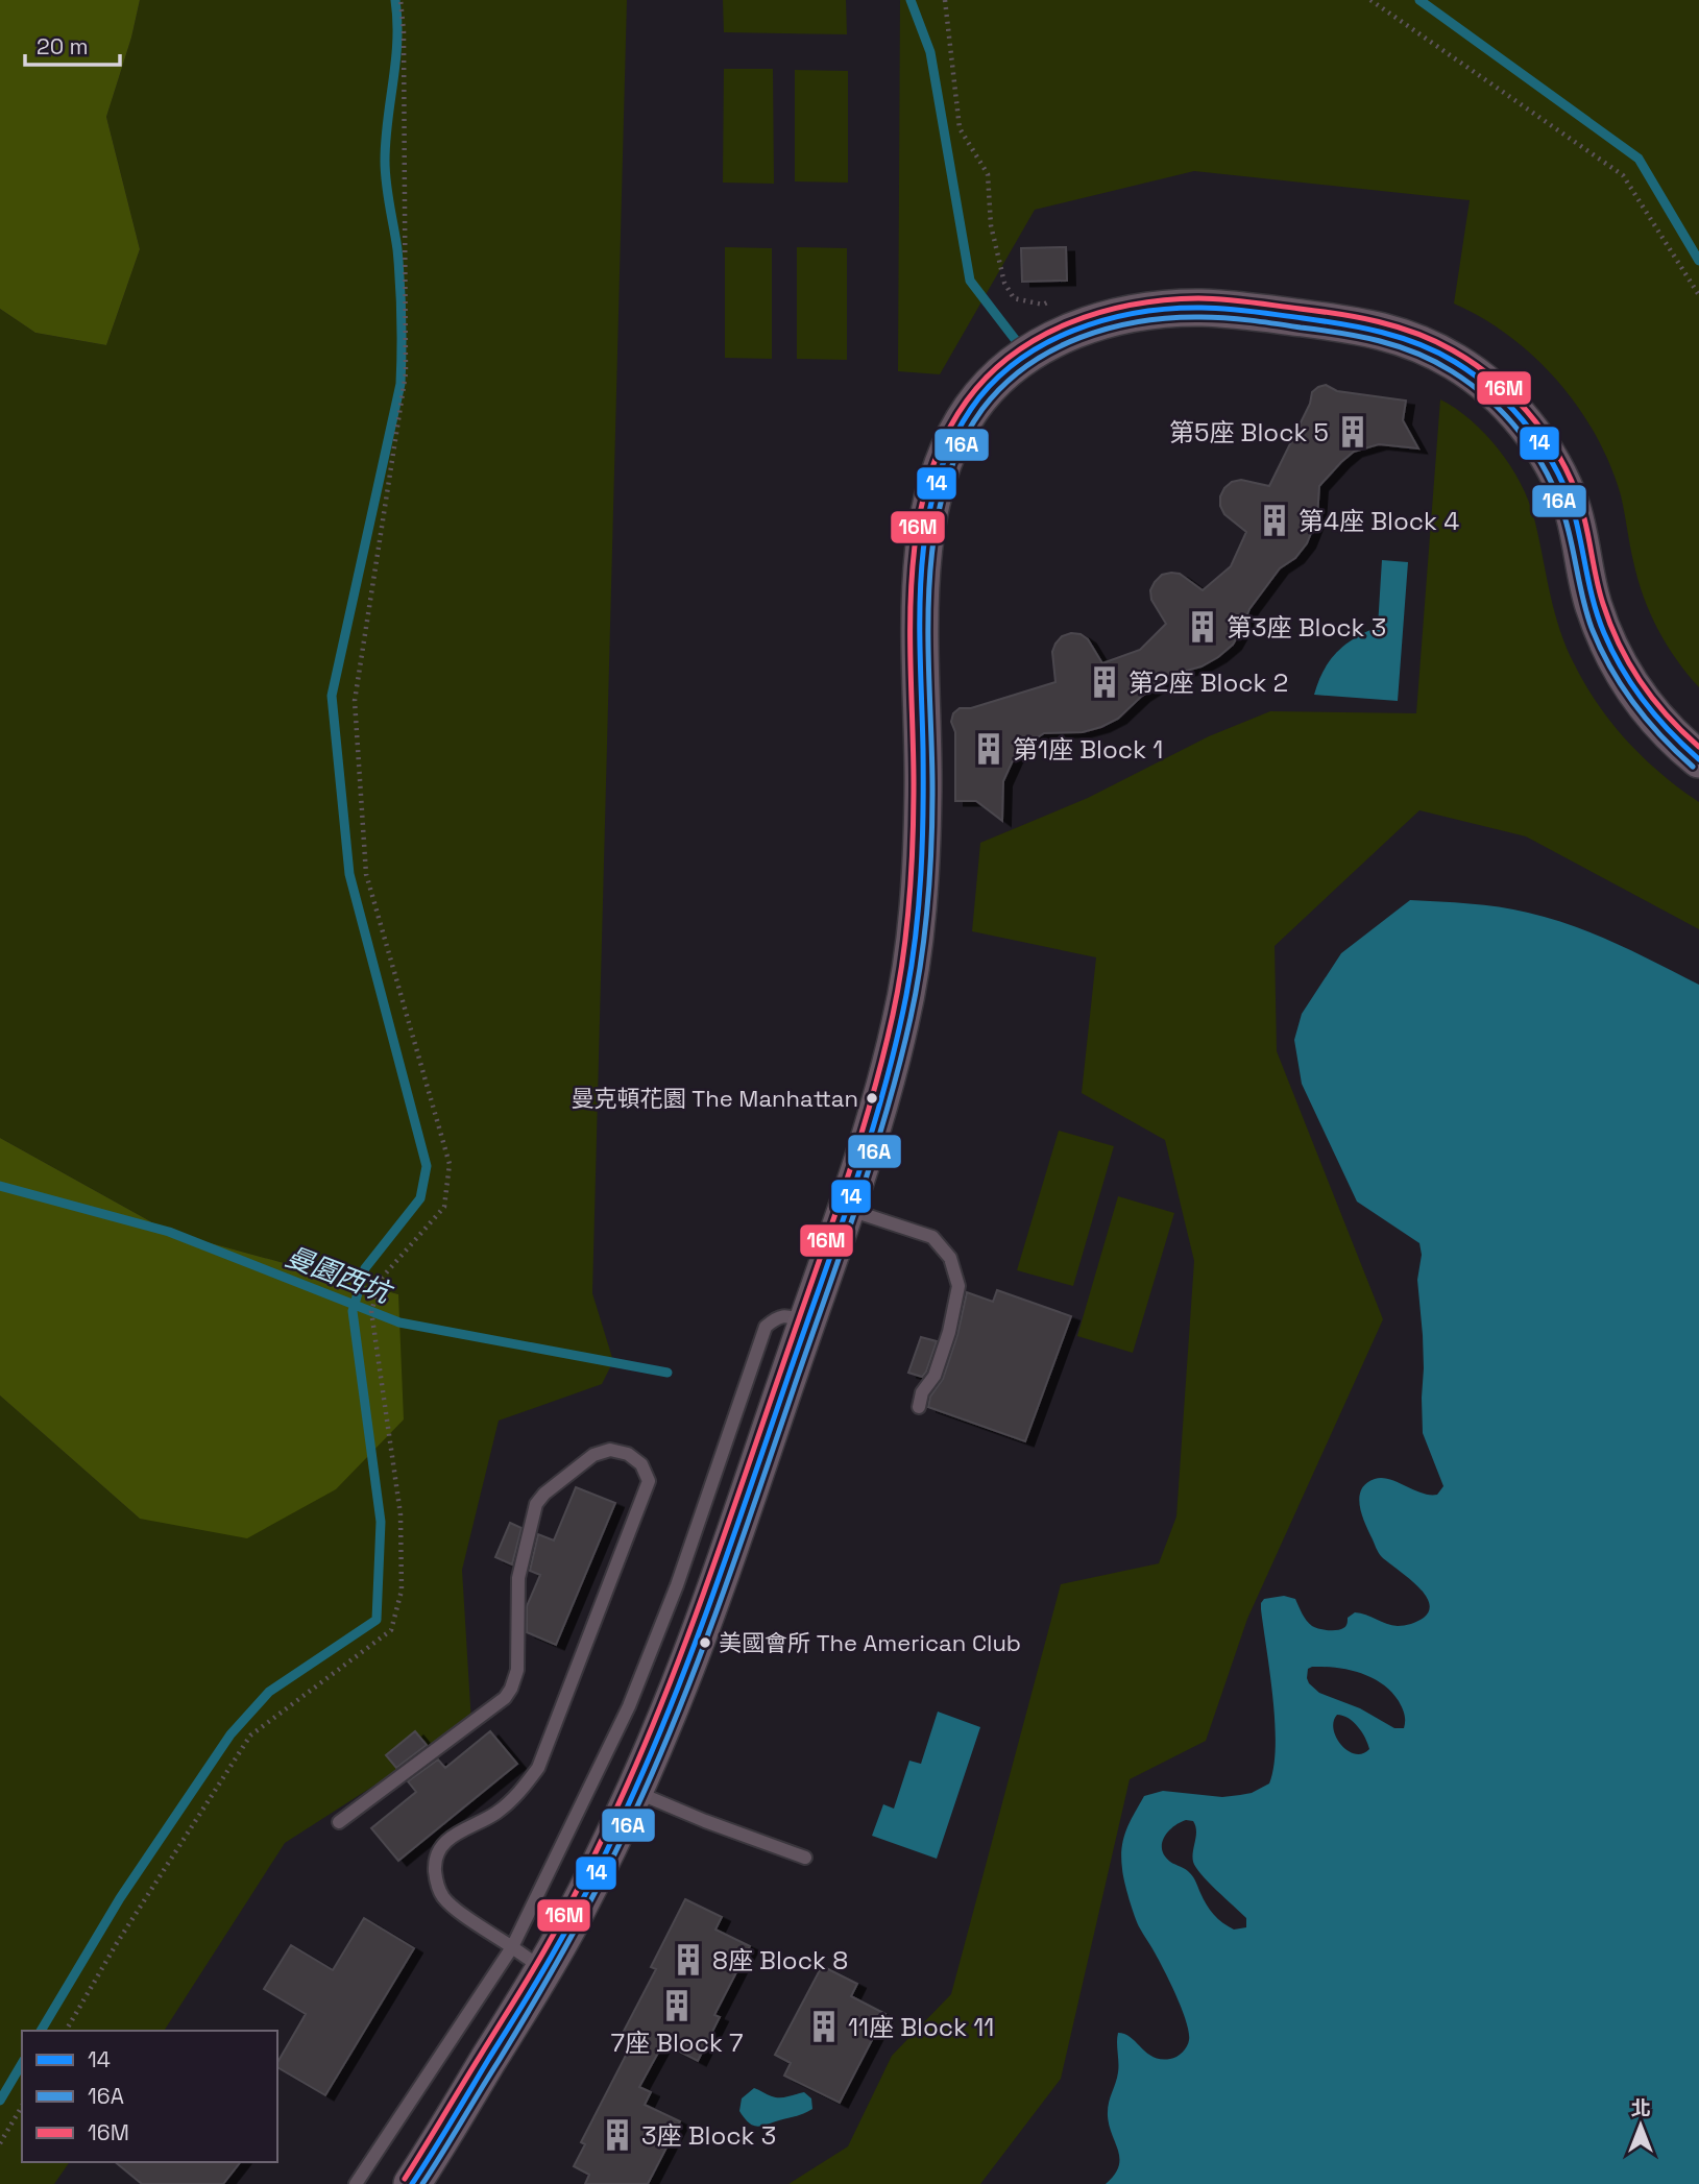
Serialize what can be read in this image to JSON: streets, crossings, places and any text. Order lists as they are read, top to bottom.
{
  "water": ["曼園西坑"],
  "places": {
    "building": [
      "第5座 Block 5",
      "第4座 Block 4",
      "第3座 Block 3",
      "第2座 Block 2",
      "第1座 Block 1",
      "8座 Block 8",
      "7座 Block 7",
      "11座 Block 11",
      "3座 Block 3"
    ],
    "other": ["曼克頓花園 The Manhattan", "美國會所 The American Club"]
  },
  "lines": ["transit line 16M", "transit line 14", "transit line 16A"],
  "legend": ["14", "16A", "16M"],
  "scale_bar": "20 m",
  "north": "top"
}
